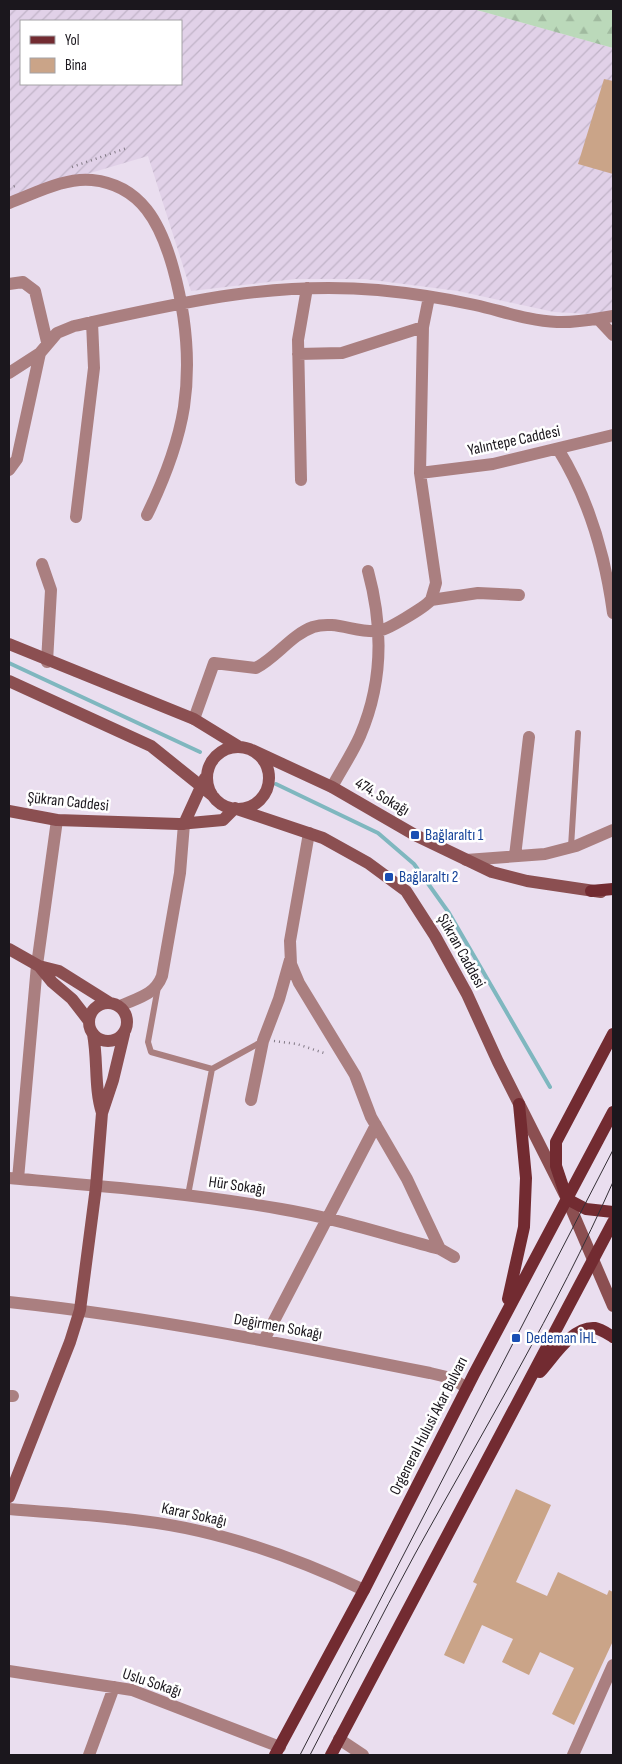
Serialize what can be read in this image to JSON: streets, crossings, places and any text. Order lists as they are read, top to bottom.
{
  "streets": {
    "main road": ["Orgeneral Hulusi Akar Bulvarı"],
    "street": [
      "Yalıntepe Caddesi",
      "474. Sokağı",
      "Şükran Caddesi",
      "Hür Sokağı",
      "Değirmen Sokağı",
      "Karar Sokağı",
      "Uslu Sokağı"
    ]
  },
  "crossings": [
    ["474. Sokağı", "Şükran Caddesi"],
    ["Şükran Caddesi", "Orgeneral Hulusi Akar Bulvarı"],
    ["Değirmen Sokağı", "Orgeneral Hulusi Akar Bulvarı"],
    ["Orgeneral Hulusi Akar Bulvarı", "Karar Sokağı"],
    ["Orgeneral Hulusi Akar Bulvarı", "Uslu Sokağı"]
  ],
  "places": {
    "transit": ["Bağlaraltı 1", "Bağlaraltı 2", "Dedeman İHL"]
  },
  "legend": ["Yol", "Bina"]
}
